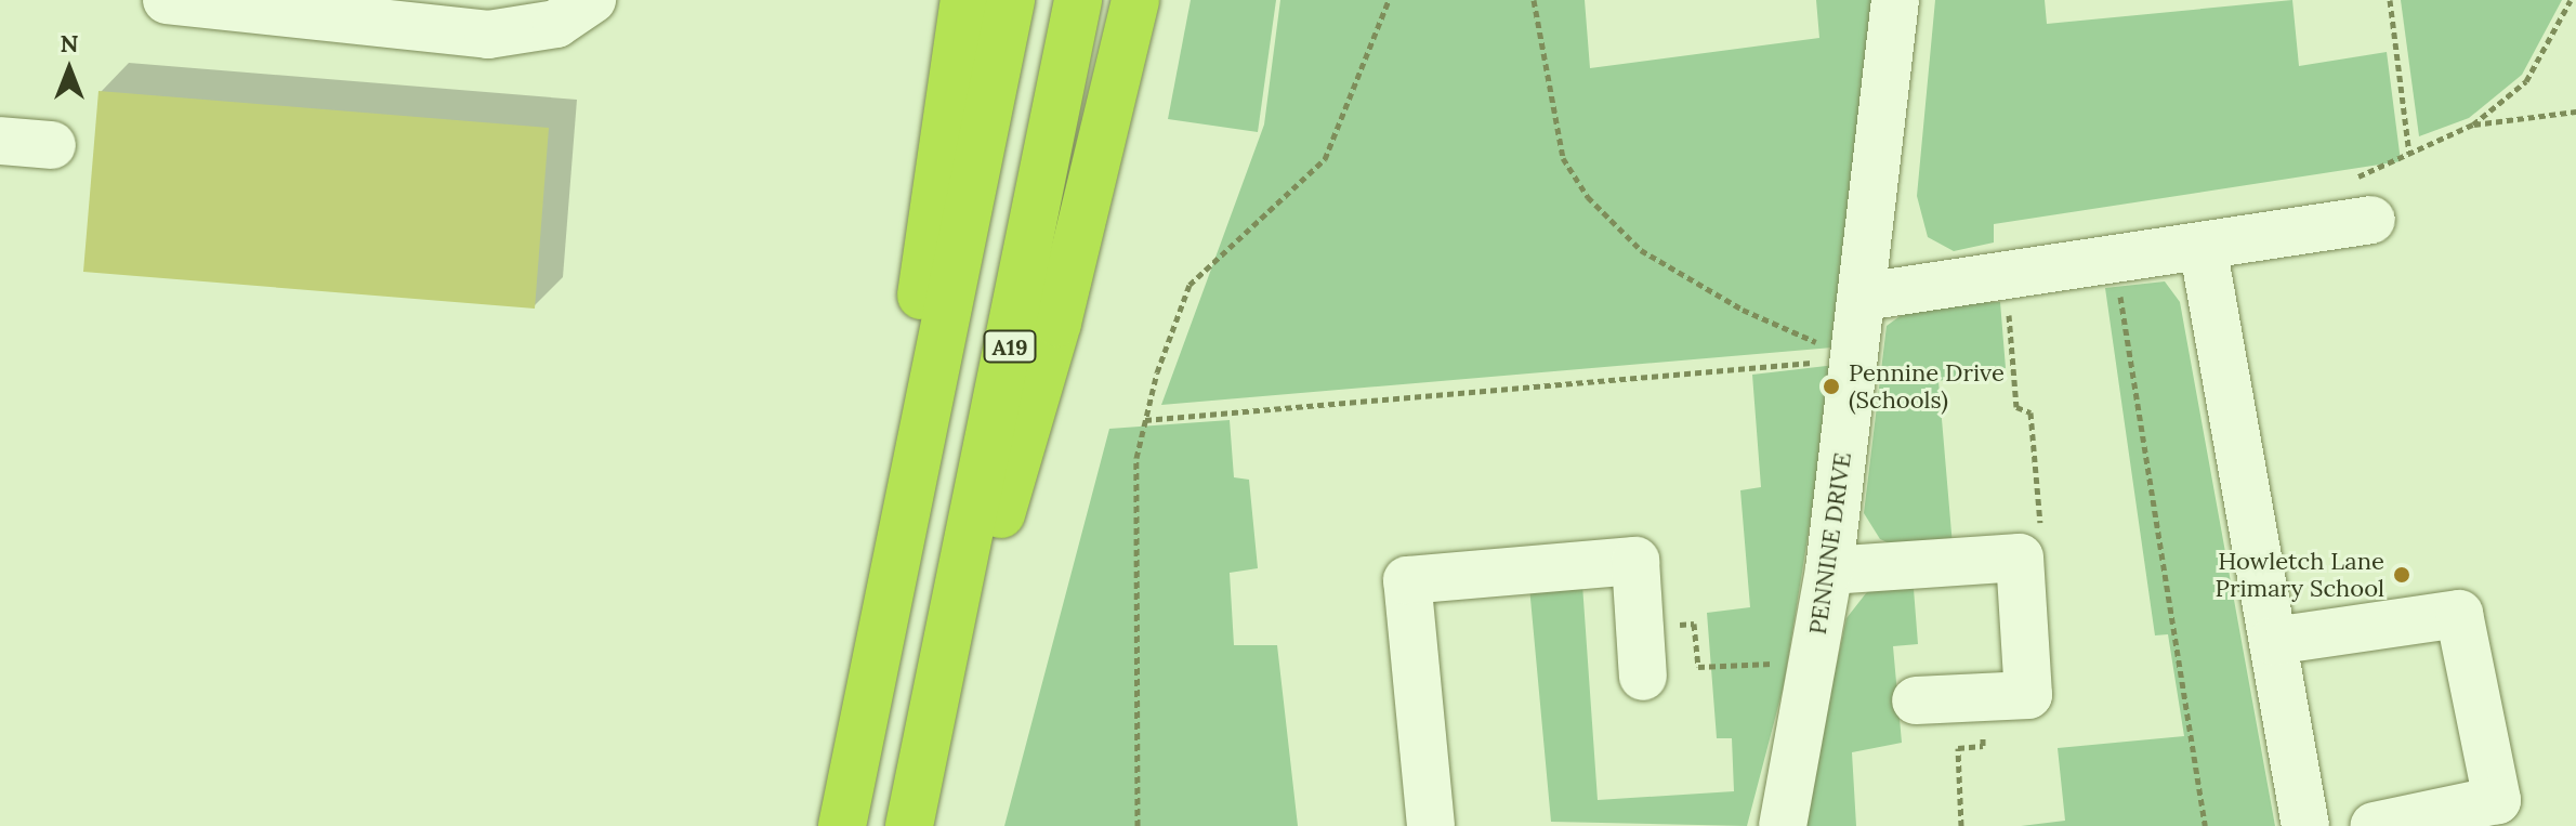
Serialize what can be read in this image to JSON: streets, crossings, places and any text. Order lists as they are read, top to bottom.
{
  "streets": {
    "highway": ["A19"],
    "street": ["PENNINE DRIVE"]
  },
  "places": ["Pennine Drive (Schools)", "Howletch Lane Primary School"],
  "north": "top"
}
